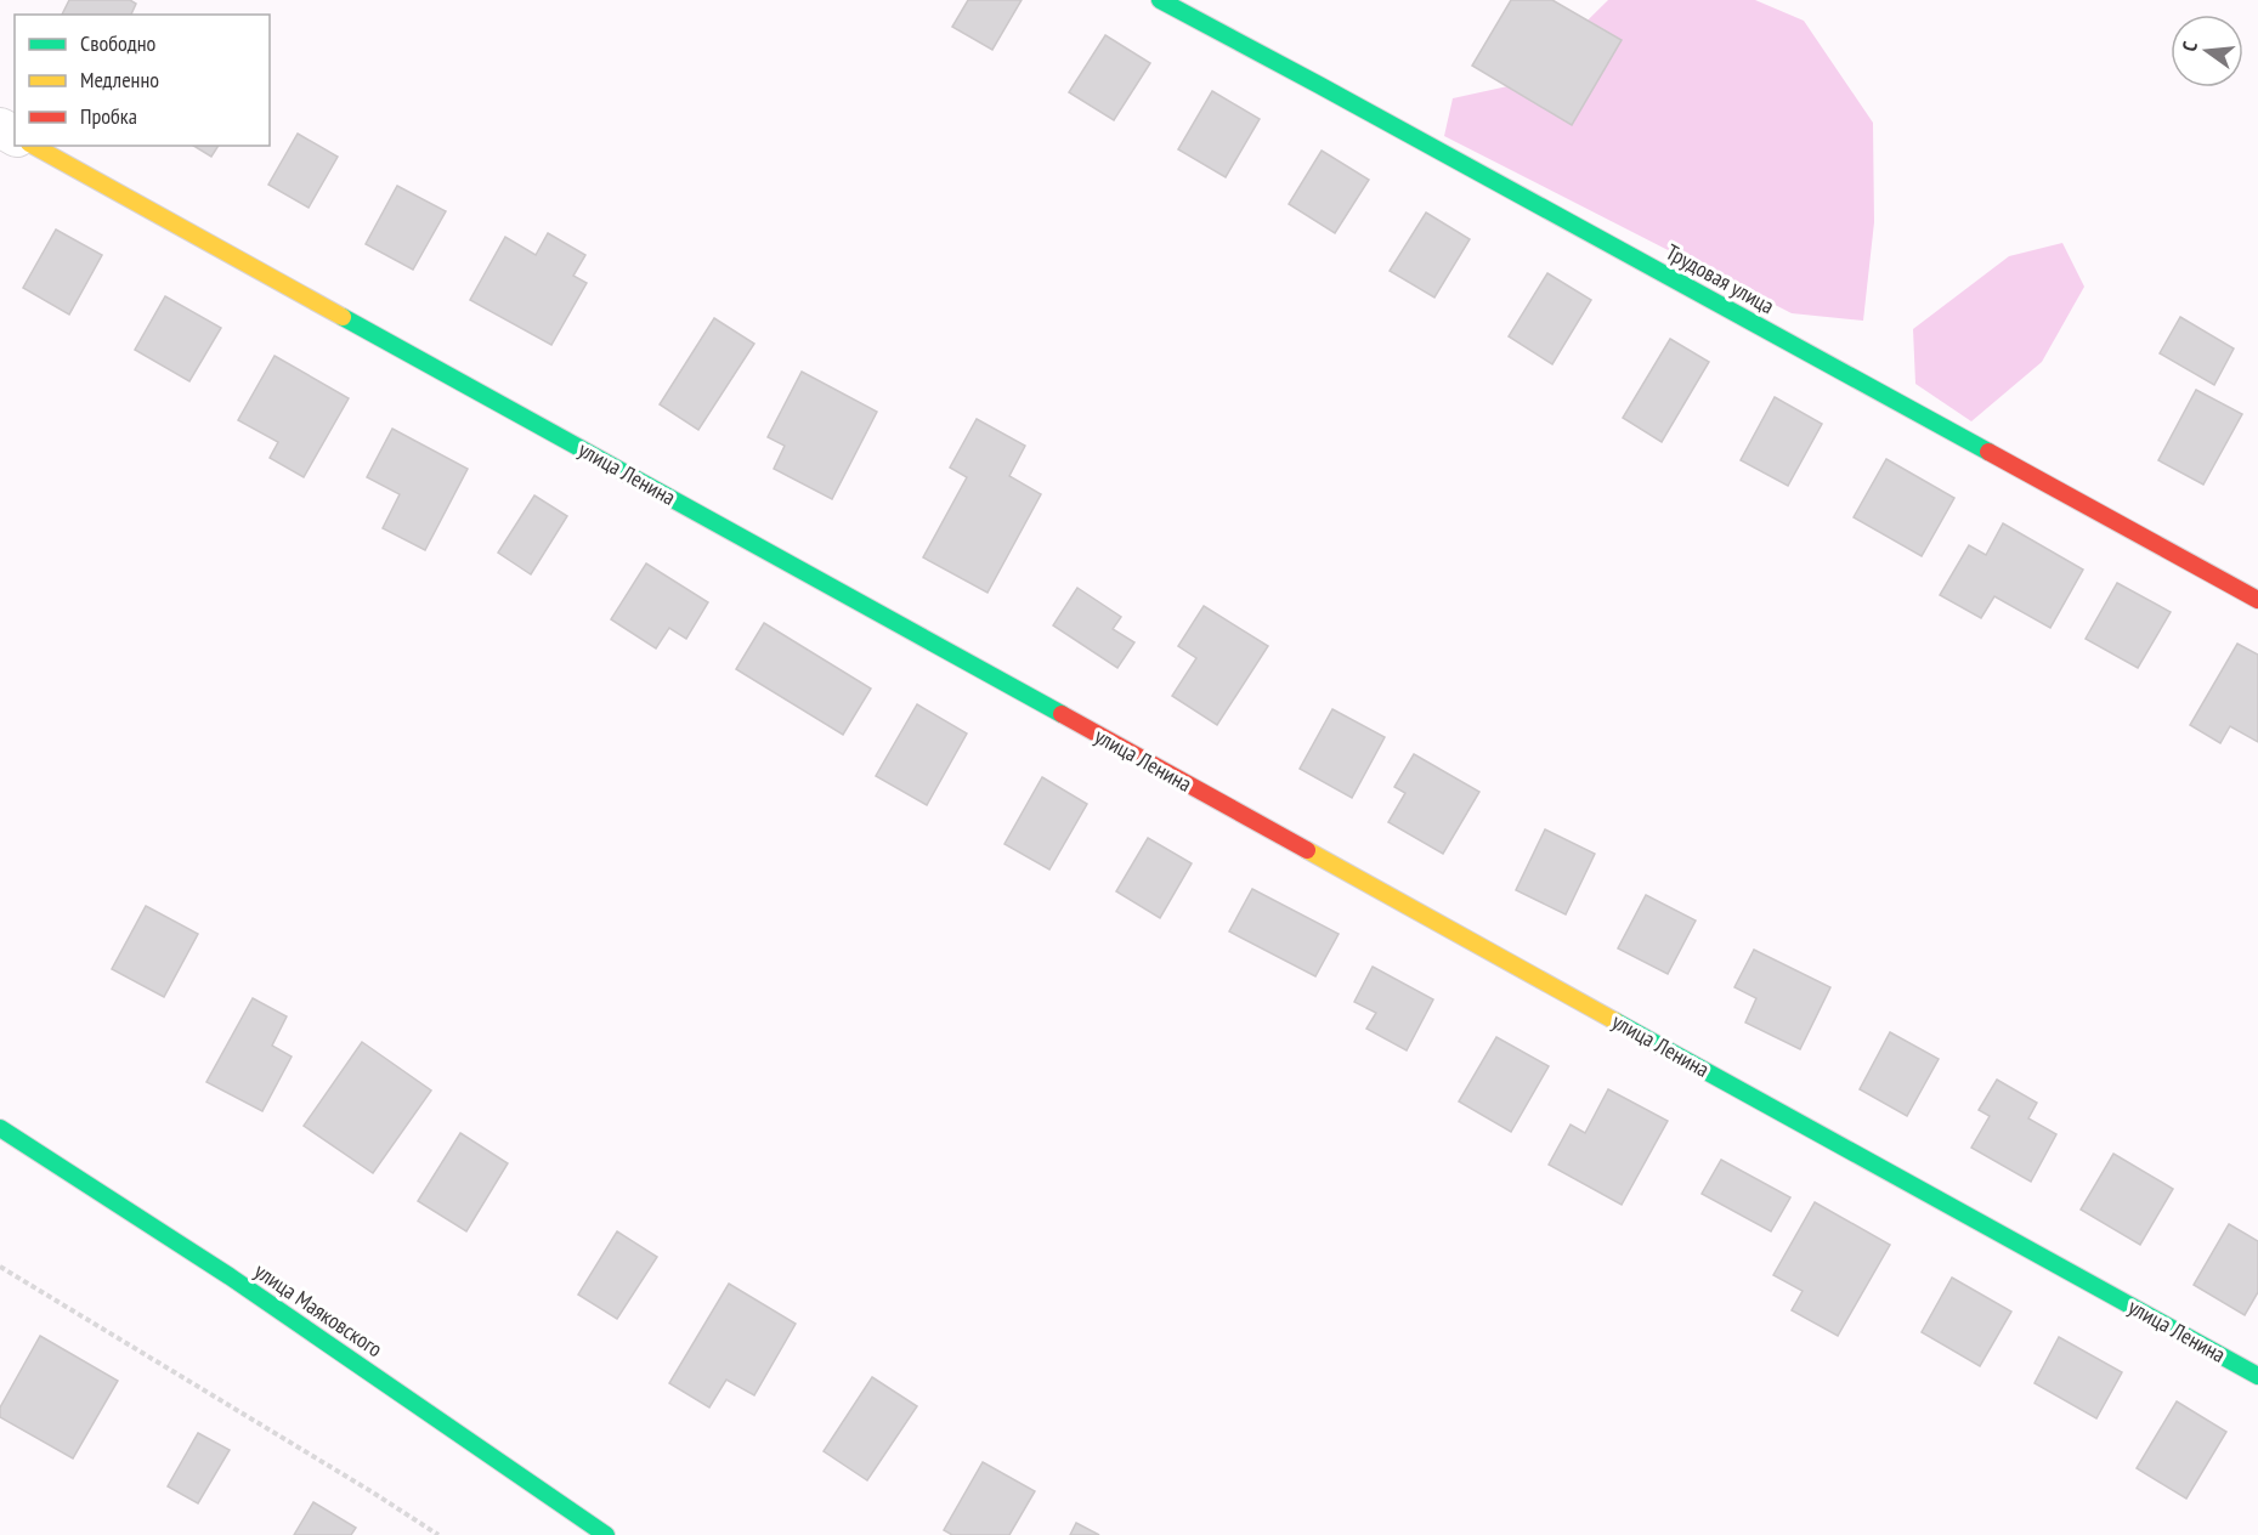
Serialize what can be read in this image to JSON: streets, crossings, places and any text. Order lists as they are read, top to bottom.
{
  "streets": {
    "street": ["Трудовая улица", "улица Ленина", "улица Маяковского"]
  },
  "legend": ["Свободно", "Медленно", "Пробка"],
  "north": "left"
}
